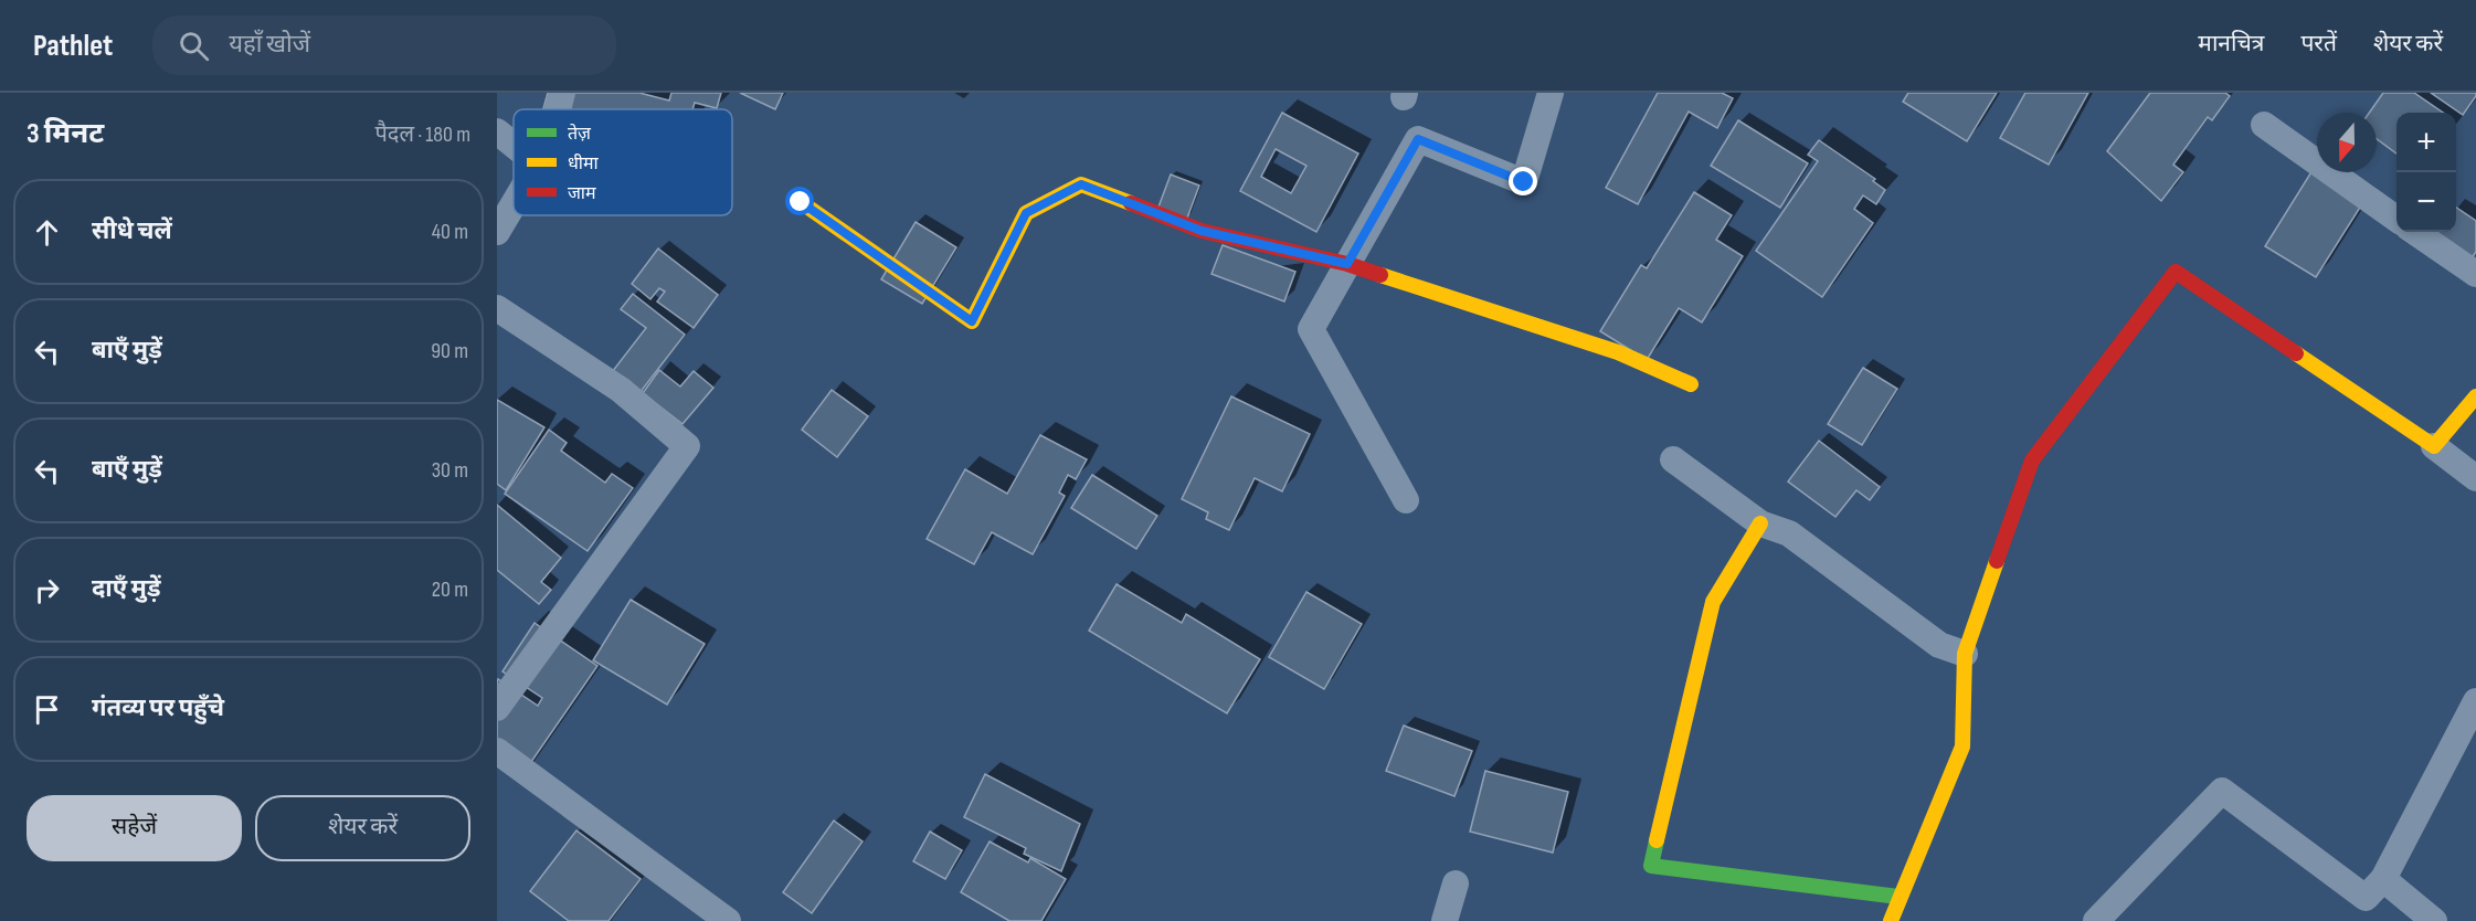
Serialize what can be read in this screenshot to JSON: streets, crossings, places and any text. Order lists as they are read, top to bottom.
{
  "legend": ["तेज़", "धीमा", "जाम"],
  "north": "bottom",
  "page": {
    "header": "Pathlet",
    "search": "यहाँ खोजें",
    "nav": ["मानचित्र", "परतें", "शेयर करें"],
    "heading": ["3 मिनट", "पैदल · 180 m"],
    "map_buttons": ["+", "−"],
    "list": [
      ["सीधे चलें", "40 m"],
      ["बाएँ मुड़ें", "90 m"],
      ["बाएँ मुड़ें", "30 m"],
      ["दाएँ मुड़ें", "20 m"],
      "गंतव्य पर पहुँचे"
    ],
    "buttons": ["सहेजें", "शेयर करें"]
  }
}
